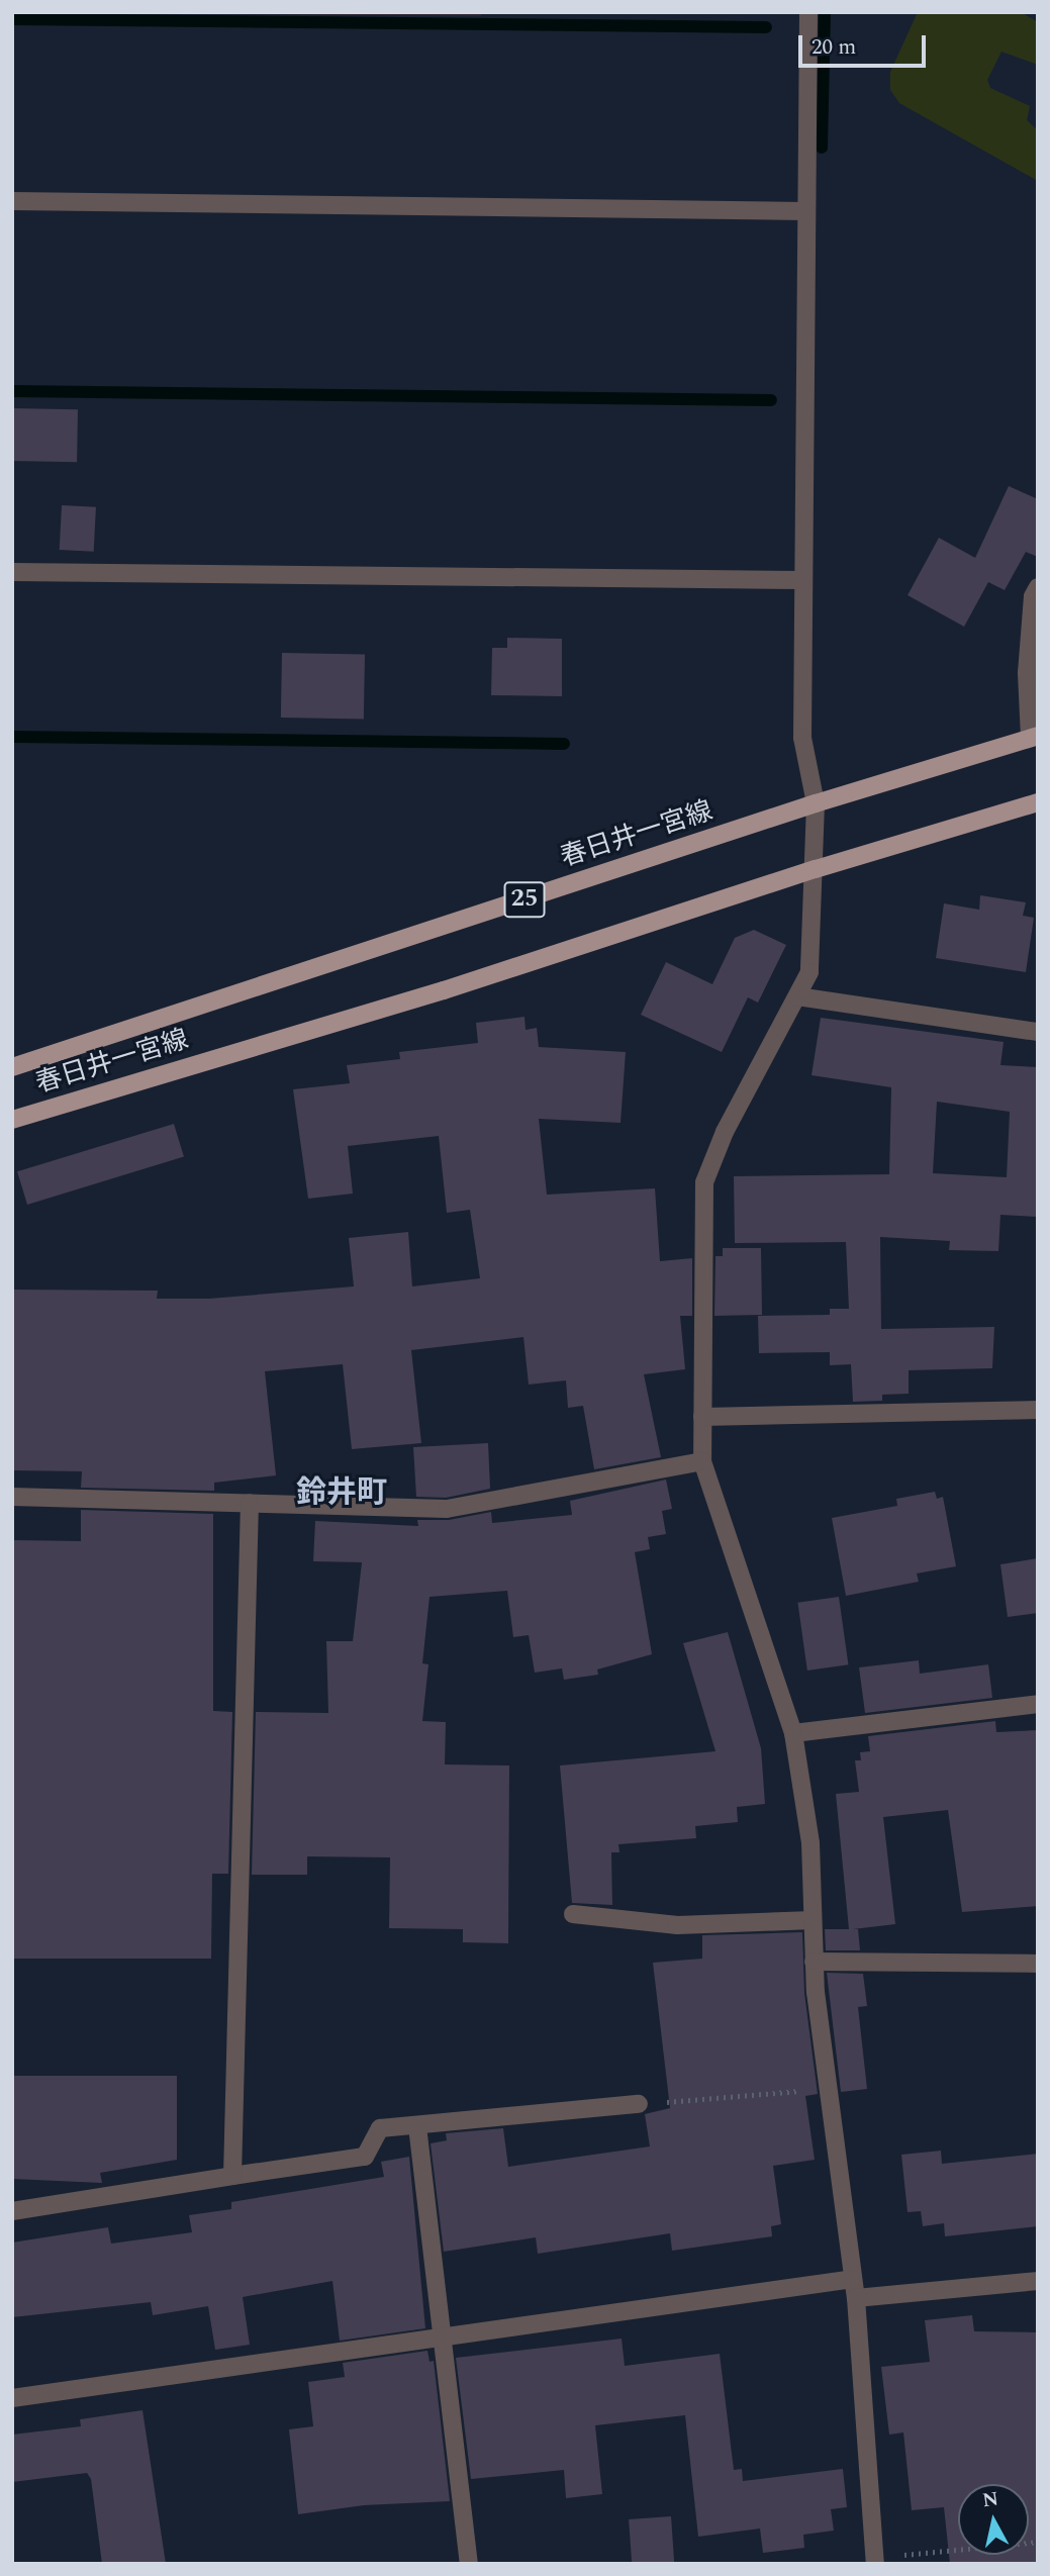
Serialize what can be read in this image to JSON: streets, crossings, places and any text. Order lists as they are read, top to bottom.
{
  "streets": {
    "main road": ["春日井一宮線", "25"]
  },
  "districts": ["鈴井町"],
  "scale_bar": "20 m",
  "north": "top"
}
